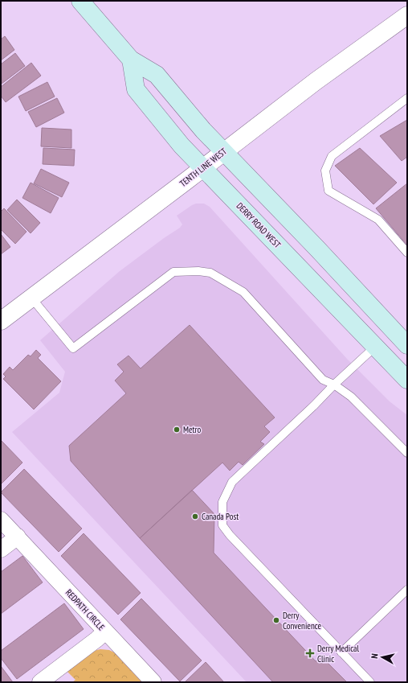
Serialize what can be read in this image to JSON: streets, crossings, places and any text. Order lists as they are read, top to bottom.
{
  "streets": {
    "main road": ["DERRY ROAD WEST"],
    "street": ["TENTH LINE WEST", "REDPATH CIRCLE"]
  },
  "crossings": [
    ["TENTH LINE WEST", "DERRY ROAD WEST"]
  ],
  "places": {
    "other": ["Metro", "Canada Post", "Derry Convenience"],
    "health": ["Derry Medical Clinic"]
  },
  "north": "left"
}
